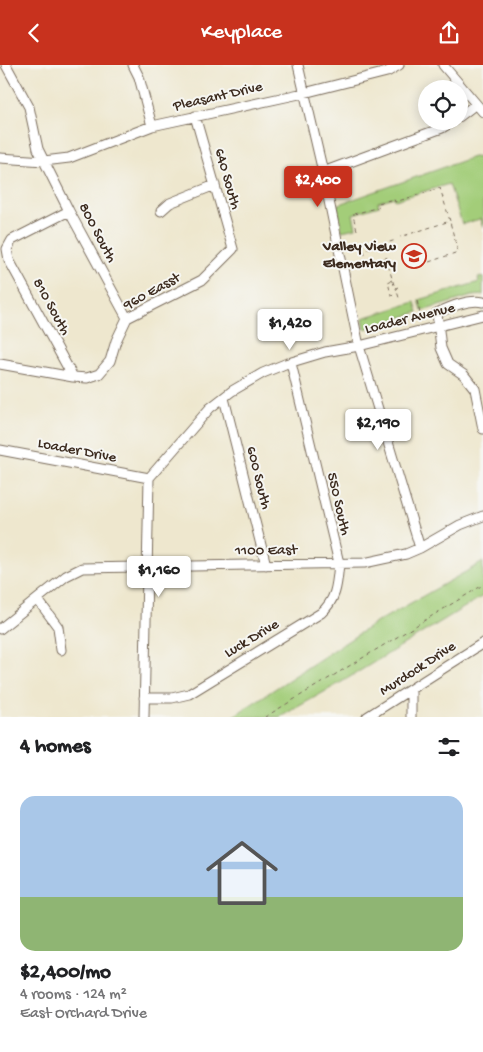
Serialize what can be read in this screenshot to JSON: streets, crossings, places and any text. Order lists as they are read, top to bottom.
{
  "streets": {
    "street": [
      "Pleasant Drive",
      "640 South",
      "800 South",
      "960 Easst",
      "810 South",
      "Loader Avenue",
      "Loader Drive",
      "600 South",
      "550 South",
      "1100 East",
      "Luck Drive",
      "Murdock Drive"
    ]
  },
  "crossings": [
    ["Pleasant Drive", "640 South"],
    ["Pleasant Drive", "800 South"],
    ["640 South", "960 Easst"],
    ["800 South", "960 Easst"],
    ["800 South", "810 South"],
    ["960 Easst", "810 South"],
    ["Loader Avenue", "Loader Drive"],
    ["Loader Avenue", "600 South"],
    ["Loader Avenue", "550 South"],
    ["600 South", "1100 East"],
    ["550 South", "1100 East"],
    ["550 South", "Luck Drive"],
    ["1100 East", "Luck Drive"]
  ],
  "places": {
    "school or university": ["Valley View Elementary"]
  },
  "page": {
    "header": "Keyplace",
    "price": [
      "$2,400",
      "$1,420",
      "$2,190",
      "$1,160"
    ],
    "heading": "4 homes",
    "list": [
      {
        "name": "$2,400/mo",
        "note": "4 rooms · 124 m² · East Orchard Drive"
      }
    ]
  }
}
